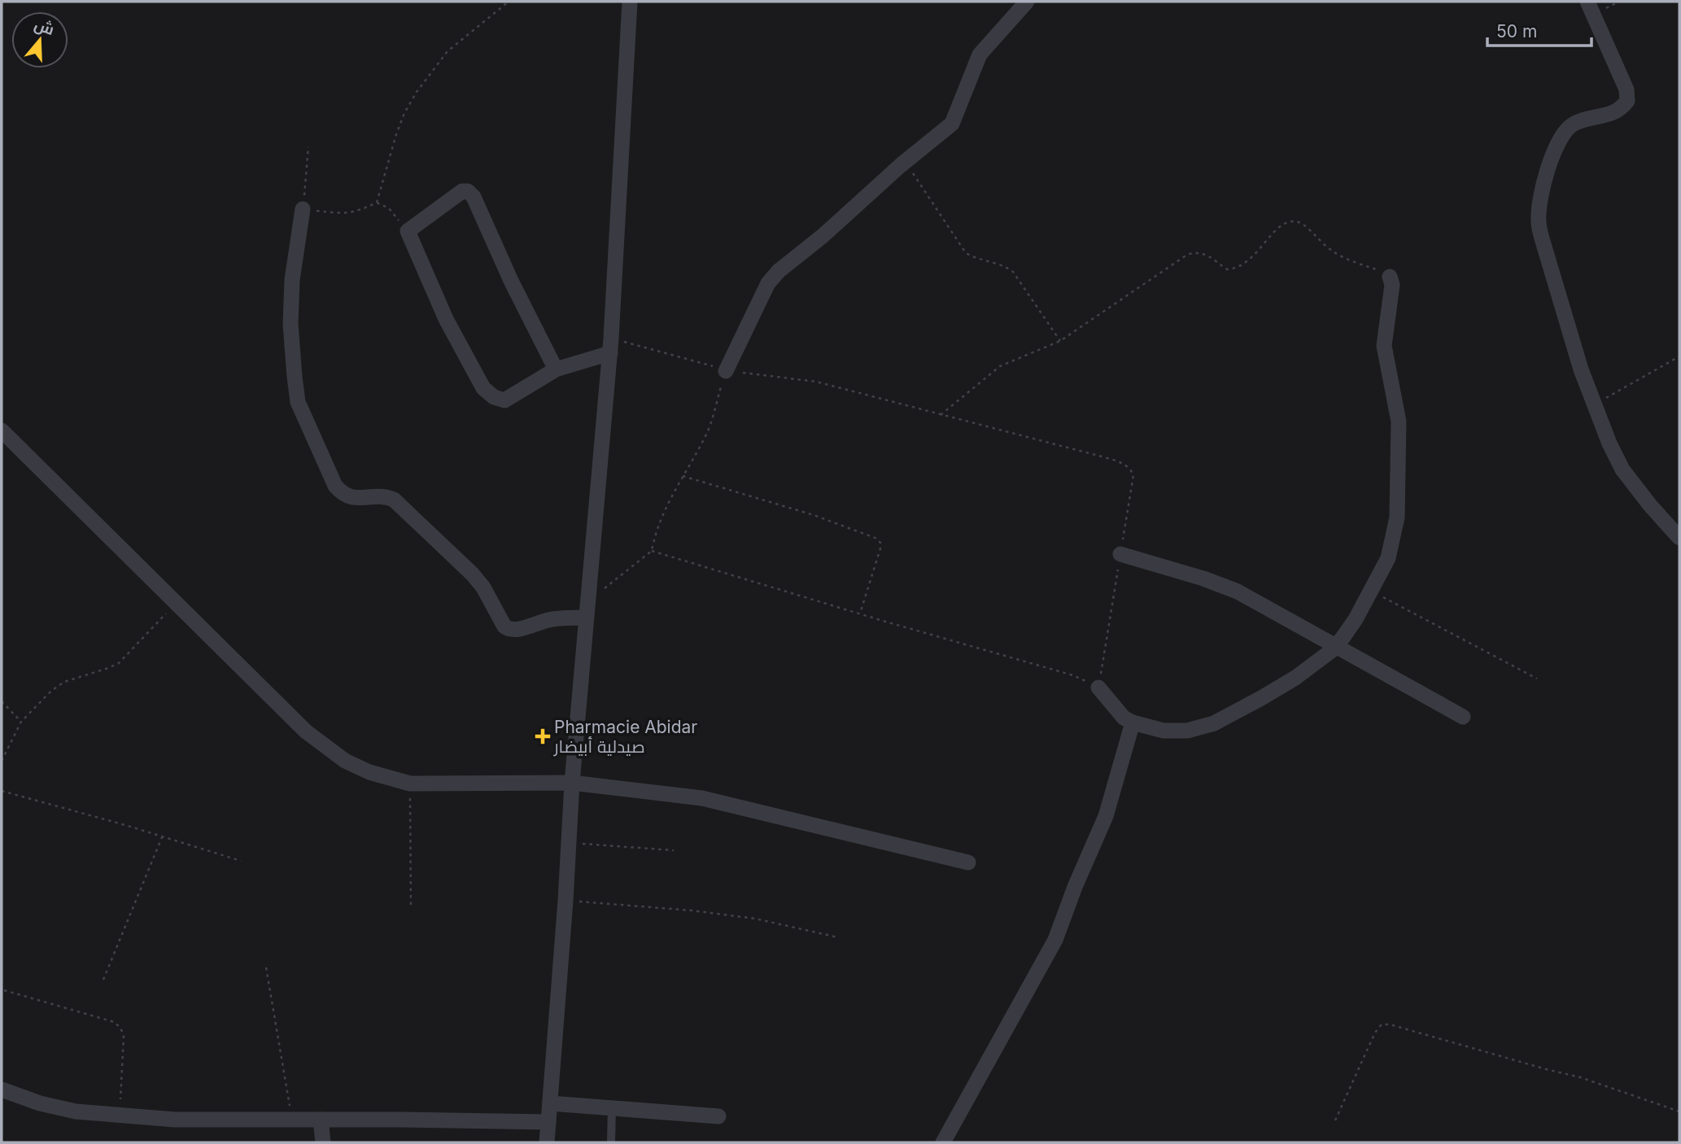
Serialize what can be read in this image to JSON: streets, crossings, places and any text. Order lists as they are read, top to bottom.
{
  "places": {
    "health": ["Pharmacie Abidar صيدلية أبيضار"]
  },
  "scale_bar": "50 m",
  "north": "top"
}
